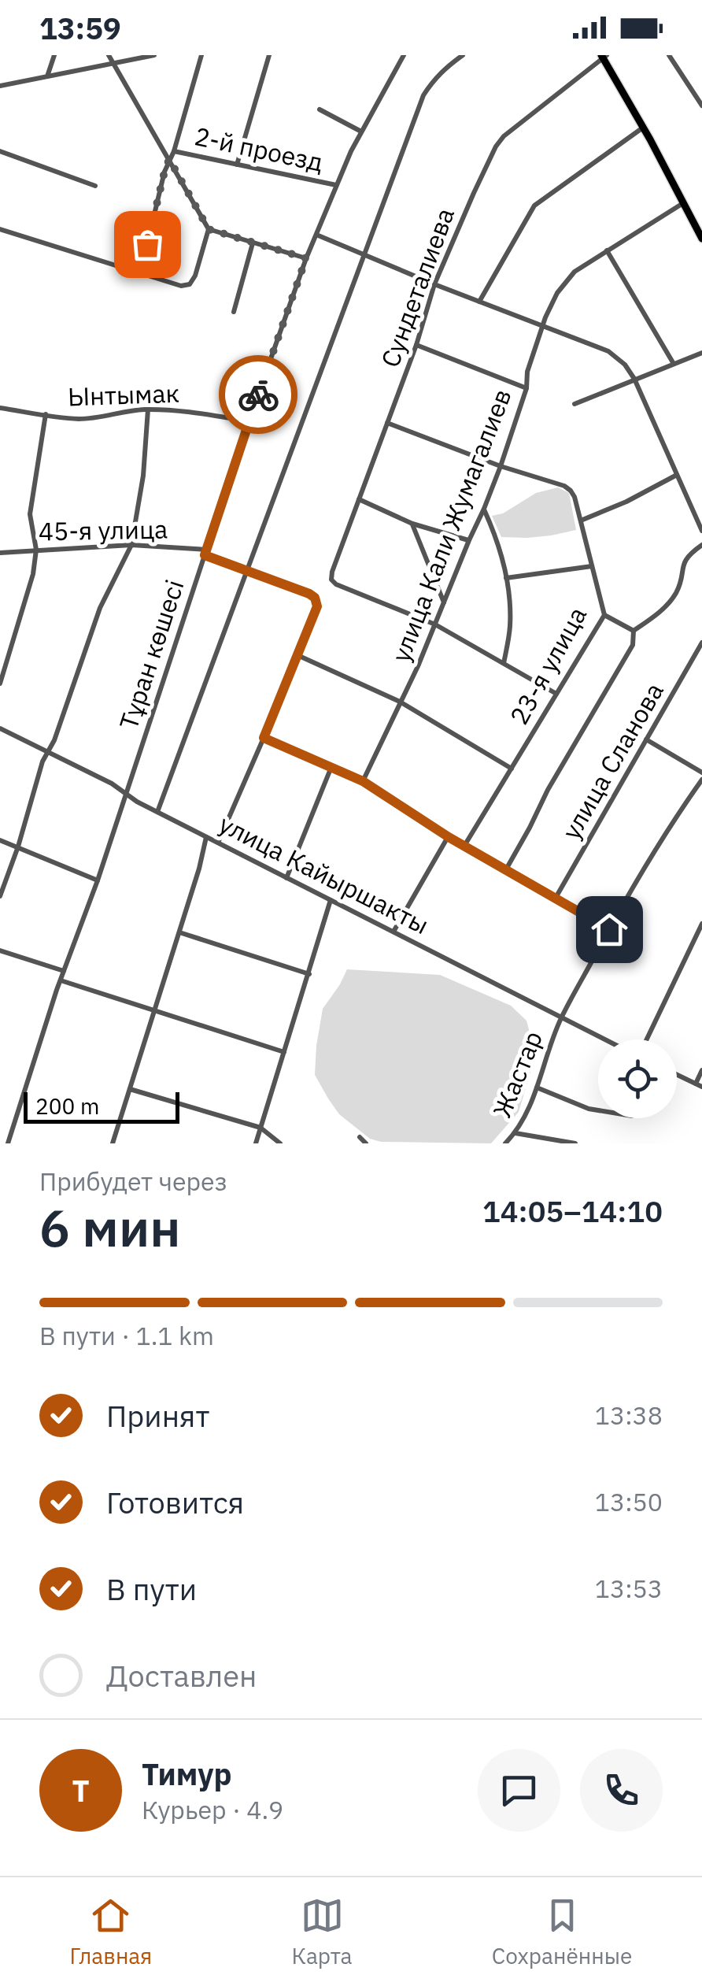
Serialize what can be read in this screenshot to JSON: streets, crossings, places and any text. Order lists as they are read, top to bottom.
{
  "streets": {
    "street": [
      "2-й проезд",
      "Сундеталиева",
      "Ынтымак",
      "улица Кали Жумагалиев",
      "45-я улица",
      "Тұран көшесі",
      "23-я улица",
      "улица Сланова",
      "улица Кайыршакты",
      "Жастар"
    ]
  },
  "crossings": [
    ["2-й проезд", "Тұран көшесі"],
    ["Сундеталиева", "улица Кали Жумагалиев"],
    ["Ынтымак", "Тұран көшесі"],
    ["улица Кали Жумагалиев", "23-я улица"],
    ["45-я улица", "Тұран көшесі"],
    ["Тұран көшесі", "улица Кайыршакты"],
    ["улица Кайыршакты", "Жастар"]
  ],
  "scale_bar": "200 m",
  "page": {
    "status": "13:59",
    "scale": "200 m",
    "heading": ["6 мин", "Прибудет через", "14:05–14:10"],
    "panel": ["Тимур", "Курьер · 4.9"],
    "bar": "В пути · 1.1 km",
    "list": [
      ["Принят", "13:38"],
      ["Готовится", "13:50"],
      ["В пути", "13:53"],
      "Доставлен"
    ],
    "round": "Т",
    "tabs": ["Главная", "Карта", "Сохранённые"]
  }
}
